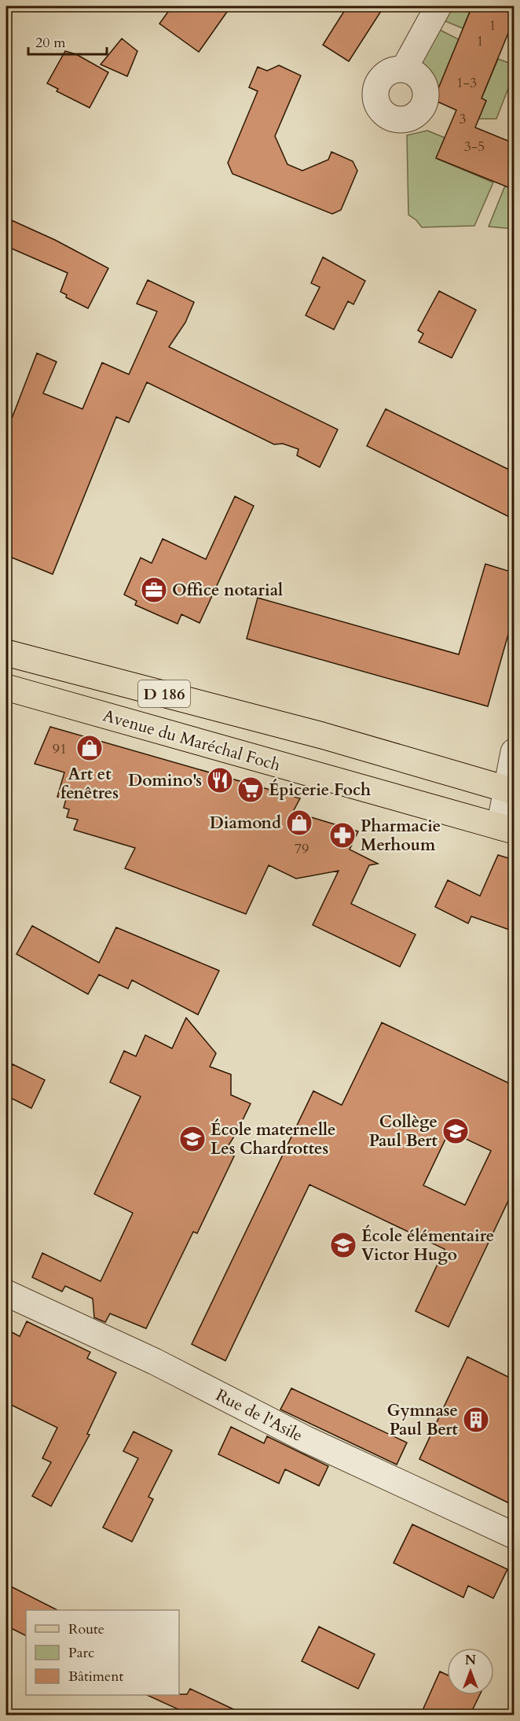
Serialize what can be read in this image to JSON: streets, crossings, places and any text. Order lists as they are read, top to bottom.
{
  "streets": {
    "main road": ["D 186", "Avenue du Maréchal Foch"],
    "street": ["Rue de l'Asile"]
  },
  "places": {
    "office": ["Office notarial"],
    "shop": ["Art et fenêtres", "Diamond"],
    "restaurant": ["Domino's"],
    "supermarket": ["Épicerie Foch"],
    "pharmacy": ["Pharmacie Merhoum"],
    "school or university": ["Collège Paul Bert", "École maternelle Les Chardrottes", "École élémentaire Victor Hugo"],
    "building": ["Gymnase Paul Bert"]
  },
  "house_numbers": [
    "1",
    "1",
    "1-3",
    "3",
    "3-5",
    "91",
    "79"
  ],
  "legend": ["Route", "Parc", "Bâtiment"],
  "scale_bar": "20 m",
  "north": "top"
}
